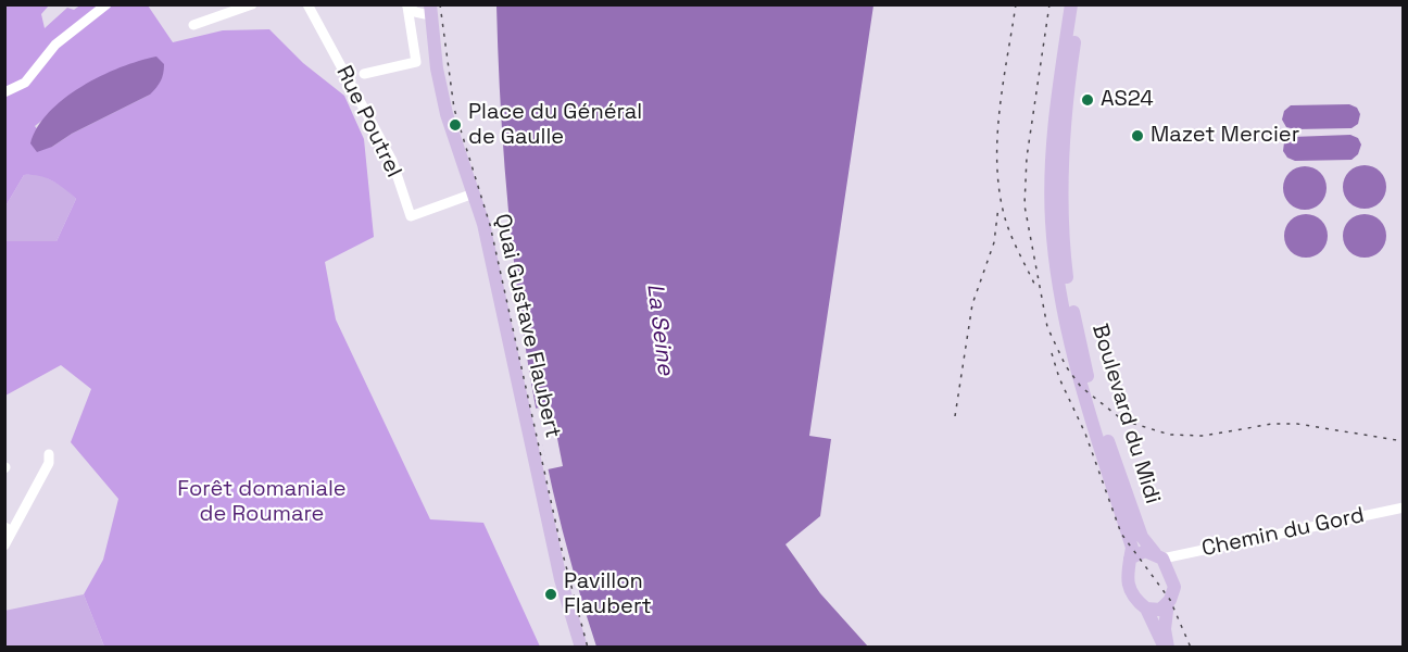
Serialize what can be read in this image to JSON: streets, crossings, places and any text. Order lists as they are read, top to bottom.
{
  "streets": {
    "main road": ["Quai Gustave Flaubert", "Boulevard du Midi"],
    "street": ["Rue Poutrel", "Chemin du Gord"]
  },
  "crossings": [
    ["Rue Poutrel", "Quai Gustave Flaubert"],
    ["Boulevard du Midi", "Chemin du Gord"]
  ],
  "water": ["La Seine"],
  "parks": ["Forêt domaniale de Roumare"],
  "places": [
    "AS24",
    "Place du Général de Gaulle",
    "Mazet Mercier",
    "Pavillon Flaubert"
  ]
}
